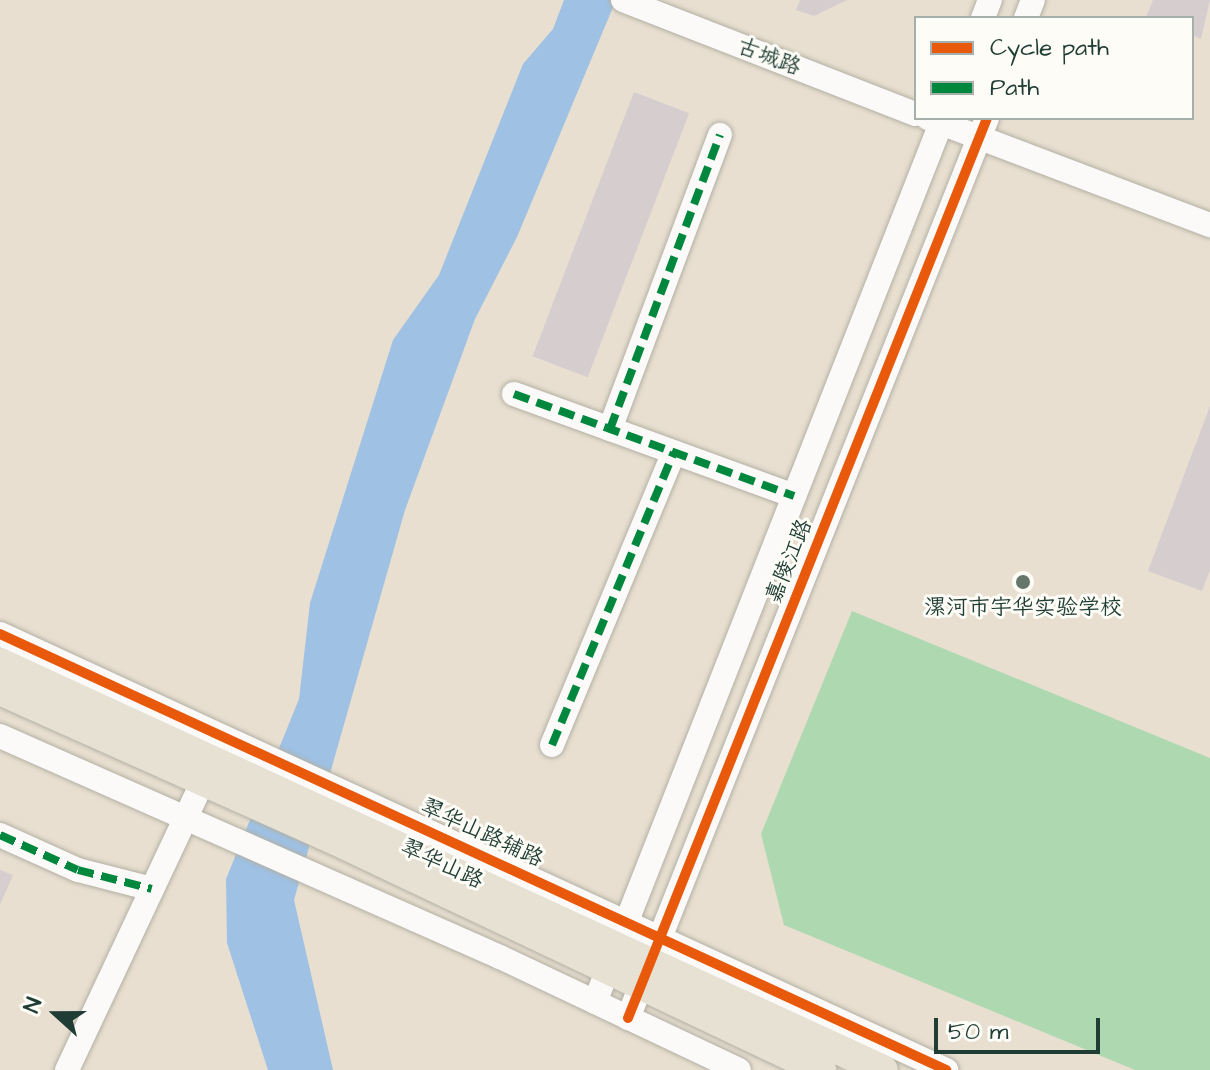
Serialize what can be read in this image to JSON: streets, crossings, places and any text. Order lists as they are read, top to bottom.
{
  "streets": {
    "main road": ["翠华山路"],
    "street": ["古城路", "嘉陵江路", "翠华山路辅路"]
  },
  "crossings": [
    ["嘉陵江路", "翠华山路辅路"],
    ["嘉陵江路", "翠华山路"],
    ["翠华山路辅路", "翠华山路"]
  ],
  "places": ["漯河市宇华实验学校"],
  "legend": ["Cycle path", "Path"],
  "scale_bar": "50 m",
  "north": "left"
}
